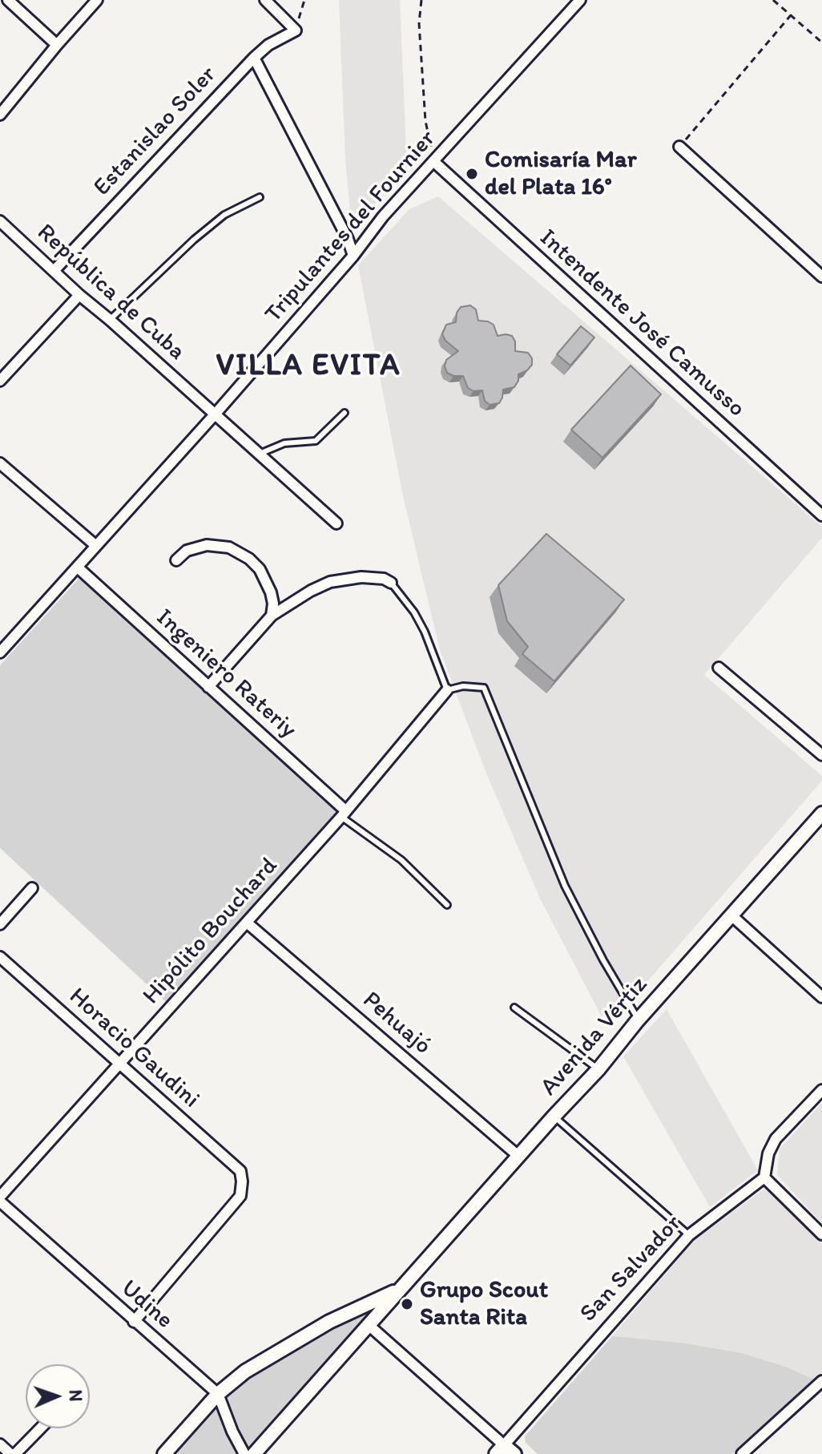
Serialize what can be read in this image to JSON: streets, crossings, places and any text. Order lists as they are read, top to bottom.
{
  "streets": {
    "street": [
      "Estanislao Soler",
      "Tripulantes del Fournier",
      "República de Cuba",
      "Intendente José Camusso",
      "Ingeniero Rateriy",
      "Hipólito Bouchard",
      "Pehuajó",
      "Avenida Vértiz",
      "Horacio Gaudini",
      "San Salvador",
      "Udine"
    ]
  },
  "crossings": [
    ["Estanislao Soler", "República de Cuba"],
    ["Tripulantes del Fournier", "República de Cuba"],
    ["Tripulantes del Fournier", "Intendente José Camusso"],
    ["Tripulantes del Fournier", "Ingeniero Rateriy"],
    ["Ingeniero Rateriy", "Hipólito Bouchard"],
    ["Hipólito Bouchard", "Pehuajó"],
    ["Hipólito Bouchard", "Horacio Gaudini"],
    ["Hipólito Bouchard", "Udine"],
    ["Pehuajó", "Avenida Vértiz"],
    ["Horacio Gaudini", "Udine"]
  ],
  "districts": ["VILLA EVITA"],
  "places": ["Comisaría Mar del Plata 16°", "Grupo Scout Santa Rita"],
  "north": "right"
}
